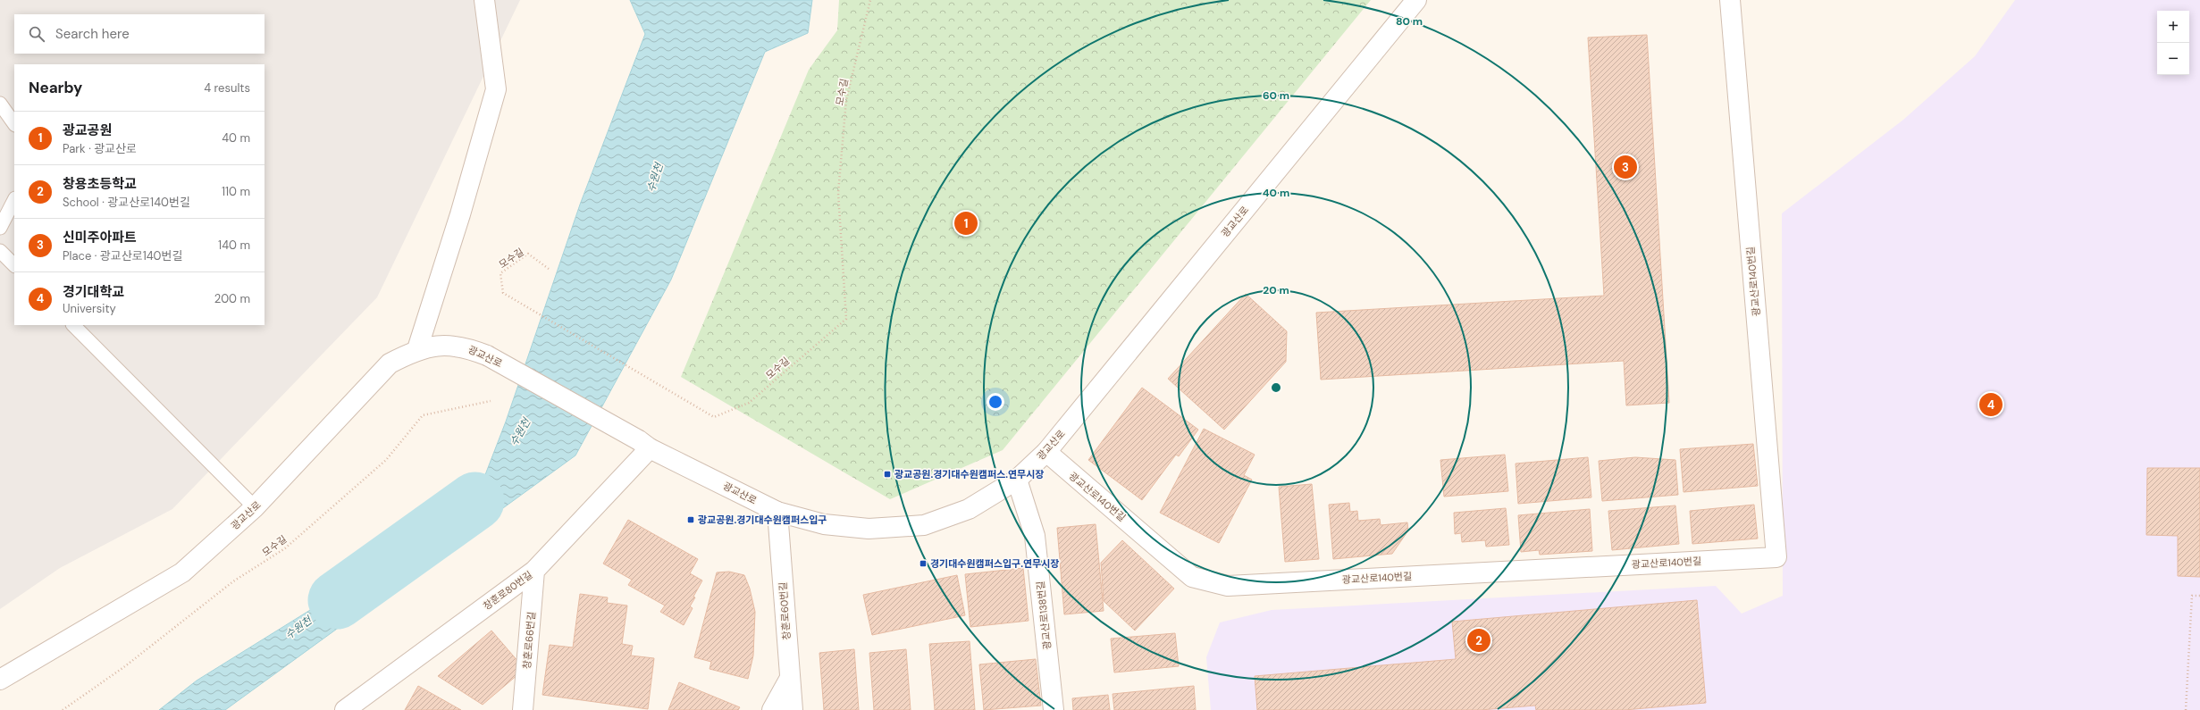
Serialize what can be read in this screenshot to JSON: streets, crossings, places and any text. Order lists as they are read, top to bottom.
{
  "streets": {
    "street": [
      "광교산로",
      "광교산로140번길",
      "창훈로80번길",
      "창훈로60번길",
      "광교산로138번길",
      "창훈로66번길"
    ],
    "path": ["모수길"]
  },
  "crossings": [
    ["광교산로", "광교산로140번길"],
    ["광교산로", "창훈로80번길"],
    ["광교산로", "창훈로60번길"],
    ["광교산로", "광교산로138번길"],
    ["창훈로80번길", "창훈로66번길"]
  ],
  "water": ["수원천"],
  "places": {
    "transit": ["광교공원.경기대수원캠퍼스.연무시장", "광교공원.경기대수원캠퍼스입구", "경기대수원캠퍼스입구.연무시장"]
  },
  "page": {
    "map_buttons": ["+", "−"],
    "search": "Search here",
    "heading": ["Nearby", "4 results"],
    "list": [
      {
        "mark": "1",
        "name": "광교공원",
        "note": "Park · 광교산로",
        "value": "40 m"
      },
      {
        "mark": "2",
        "name": "창용초등학교",
        "note": "School · 광교산로140번길",
        "value": "110 m"
      },
      {
        "mark": "3",
        "name": "신미주아파트",
        "note": "Place · 광교산로140번길",
        "value": "140 m"
      },
      {
        "mark": "4",
        "name": "경기대학교",
        "note": "University",
        "value": "200 m"
      }
    ],
    "pins": [
      "3",
      "1",
      "4",
      "2"
    ]
  },
  "rings": [
    "80 m",
    "60 m",
    "40 m",
    "20 m"
  ]
}
